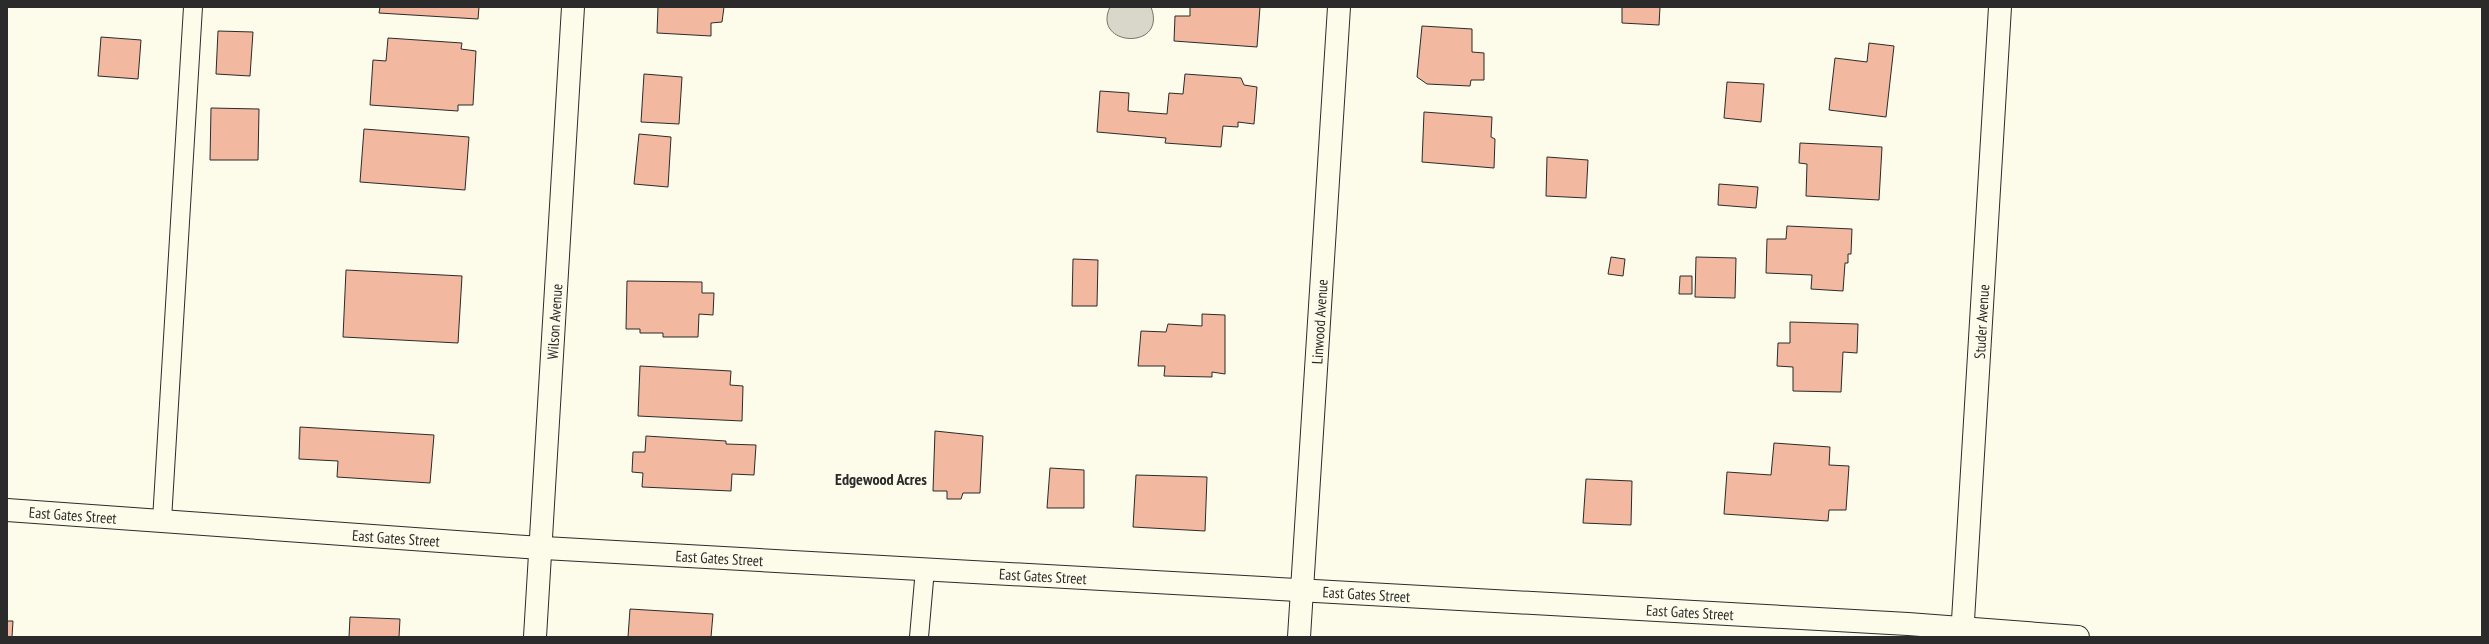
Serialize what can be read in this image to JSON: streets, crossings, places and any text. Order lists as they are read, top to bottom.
{
  "streets": {
    "street": [
      "Wilson Avenue",
      "Linwood Avenue",
      "Studer Avenue",
      "East Gates Street"
    ]
  },
  "crossings": [
    ["Wilson Avenue", "East Gates Street"],
    ["Linwood Avenue", "East Gates Street"],
    ["Studer Avenue", "East Gates Street"]
  ],
  "districts": ["Edgewood Acres"]
}
